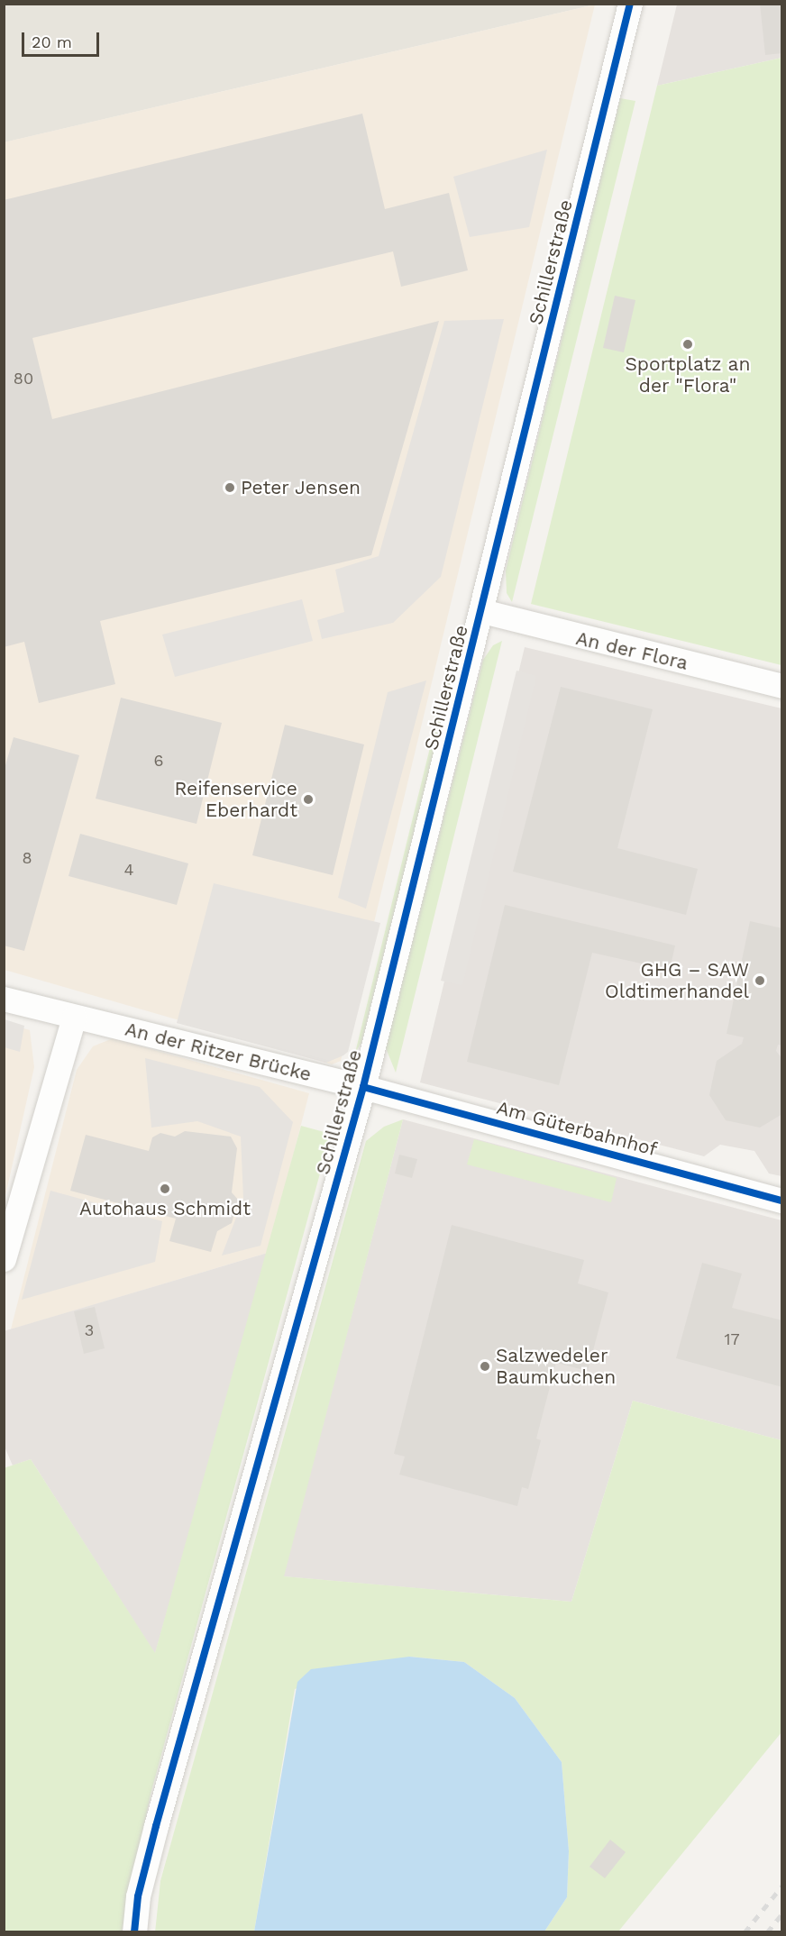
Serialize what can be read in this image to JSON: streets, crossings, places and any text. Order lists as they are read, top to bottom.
{
  "streets": {
    "street": [
      "Schillerstraße",
      "An der Flora",
      "An der Ritzer Brücke",
      "Am Güterbahnhof"
    ]
  },
  "crossings": [
    ["Schillerstraße", "An der Flora"],
    ["Schillerstraße", "An der Ritzer Brücke"],
    ["Schillerstraße", "Am Güterbahnhof"],
    ["An der Ritzer Brücke", "Am Güterbahnhof"]
  ],
  "places": [
    "Sportplatz an der \"Flora\"",
    "Peter Jensen",
    "Reifenservice Eberhardt",
    "GHG – SAW Oldtimerhandel",
    "Autohaus Schmidt",
    "Salzwedeler Baumkuchen"
  ],
  "house_numbers": [
    "80",
    "6",
    "8",
    "4",
    "3",
    "17"
  ],
  "scale_bar": "20 m"
}
